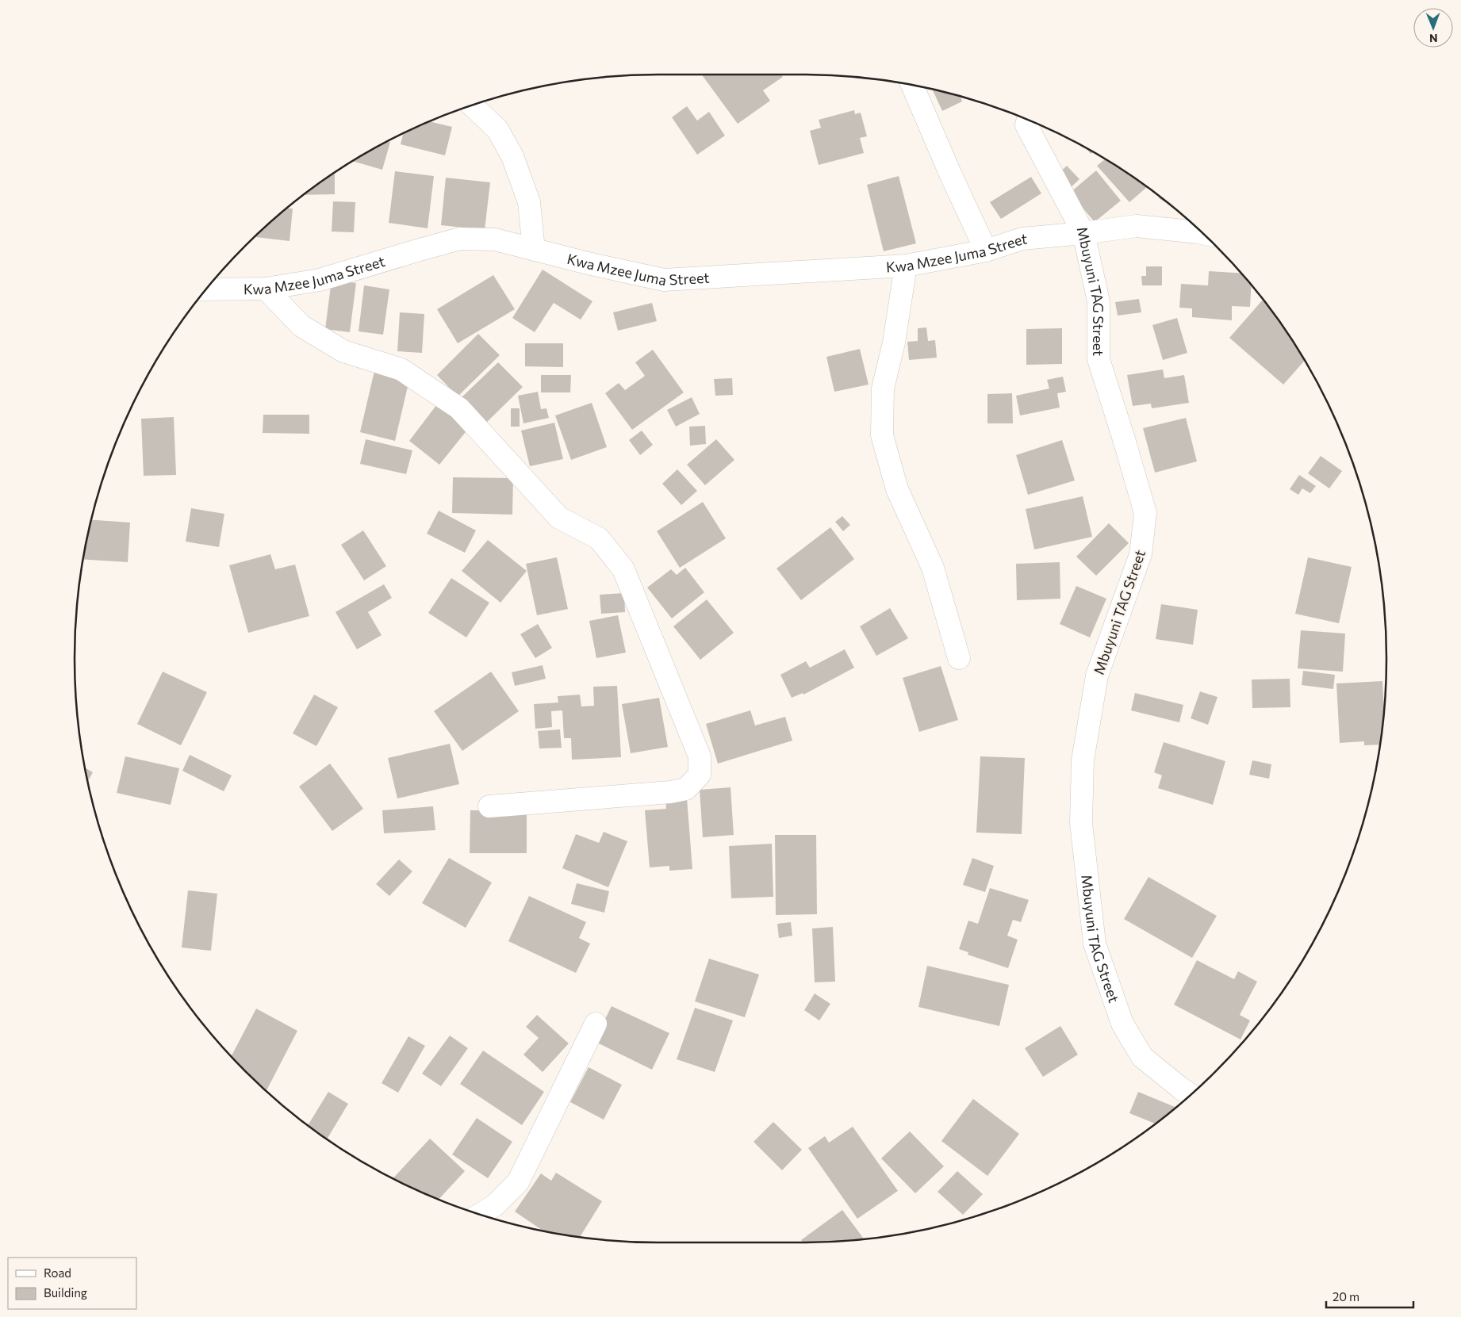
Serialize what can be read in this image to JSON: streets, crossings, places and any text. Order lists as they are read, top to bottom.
{
  "streets": {
    "street": ["Kwa Mzee Juma Street", "Mbuyuni TAG Street"]
  },
  "crossings": [
    ["Kwa Mzee Juma Street", "Mbuyuni TAG Street"]
  ],
  "legend": ["Road", "Building"],
  "scale_bar": "20 m",
  "north": "bottom"
}
